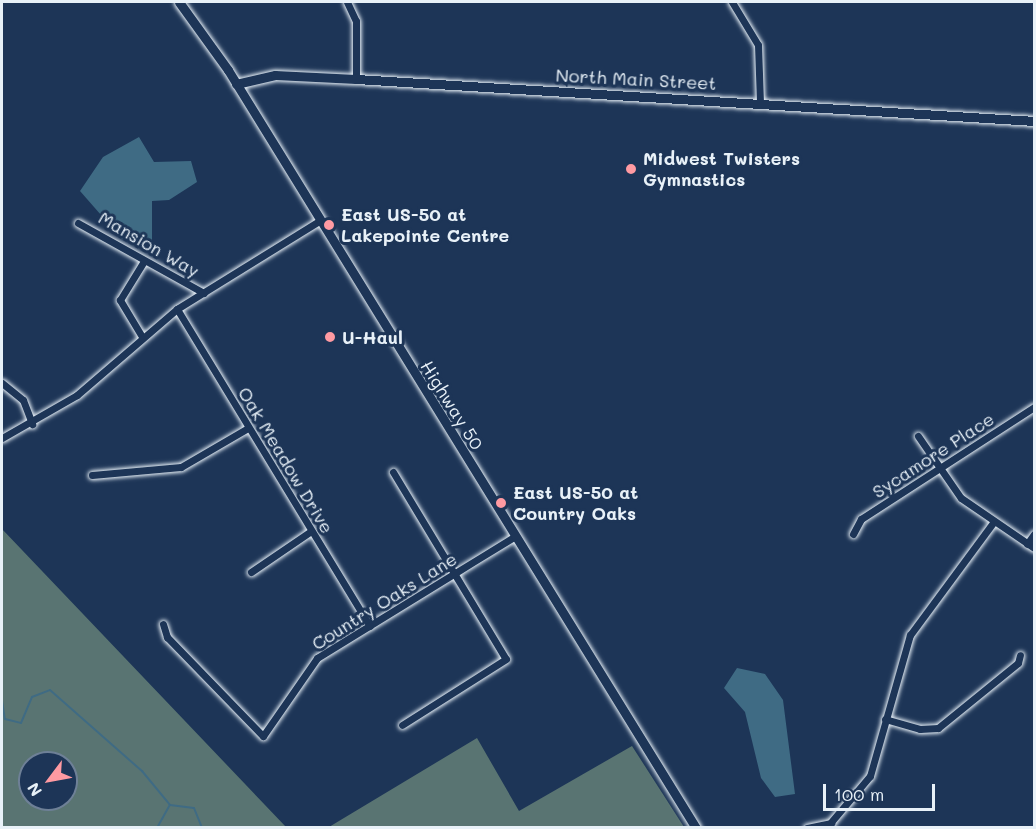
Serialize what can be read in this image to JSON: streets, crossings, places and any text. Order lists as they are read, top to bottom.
{
  "streets": {
    "main road": ["North Main Street", "Highway 50"],
    "street": [
      "Mansion Way",
      "Sycamore Place",
      "Oak Meadow Drive",
      "Country Oaks Lane"
    ]
  },
  "crossings": [
    ["North Main Street", "Highway 50"],
    ["Highway 50", "Country Oaks Lane"],
    ["Oak Meadow Drive", "Country Oaks Lane"]
  ],
  "places": [
    "Midwest Twisters Gymnastics",
    "East US-50 at Lakepointe Centre",
    "U-Haul",
    "East US-50 at Country Oaks"
  ],
  "scale_bar": "100 m",
  "north": "bottom left"
}
